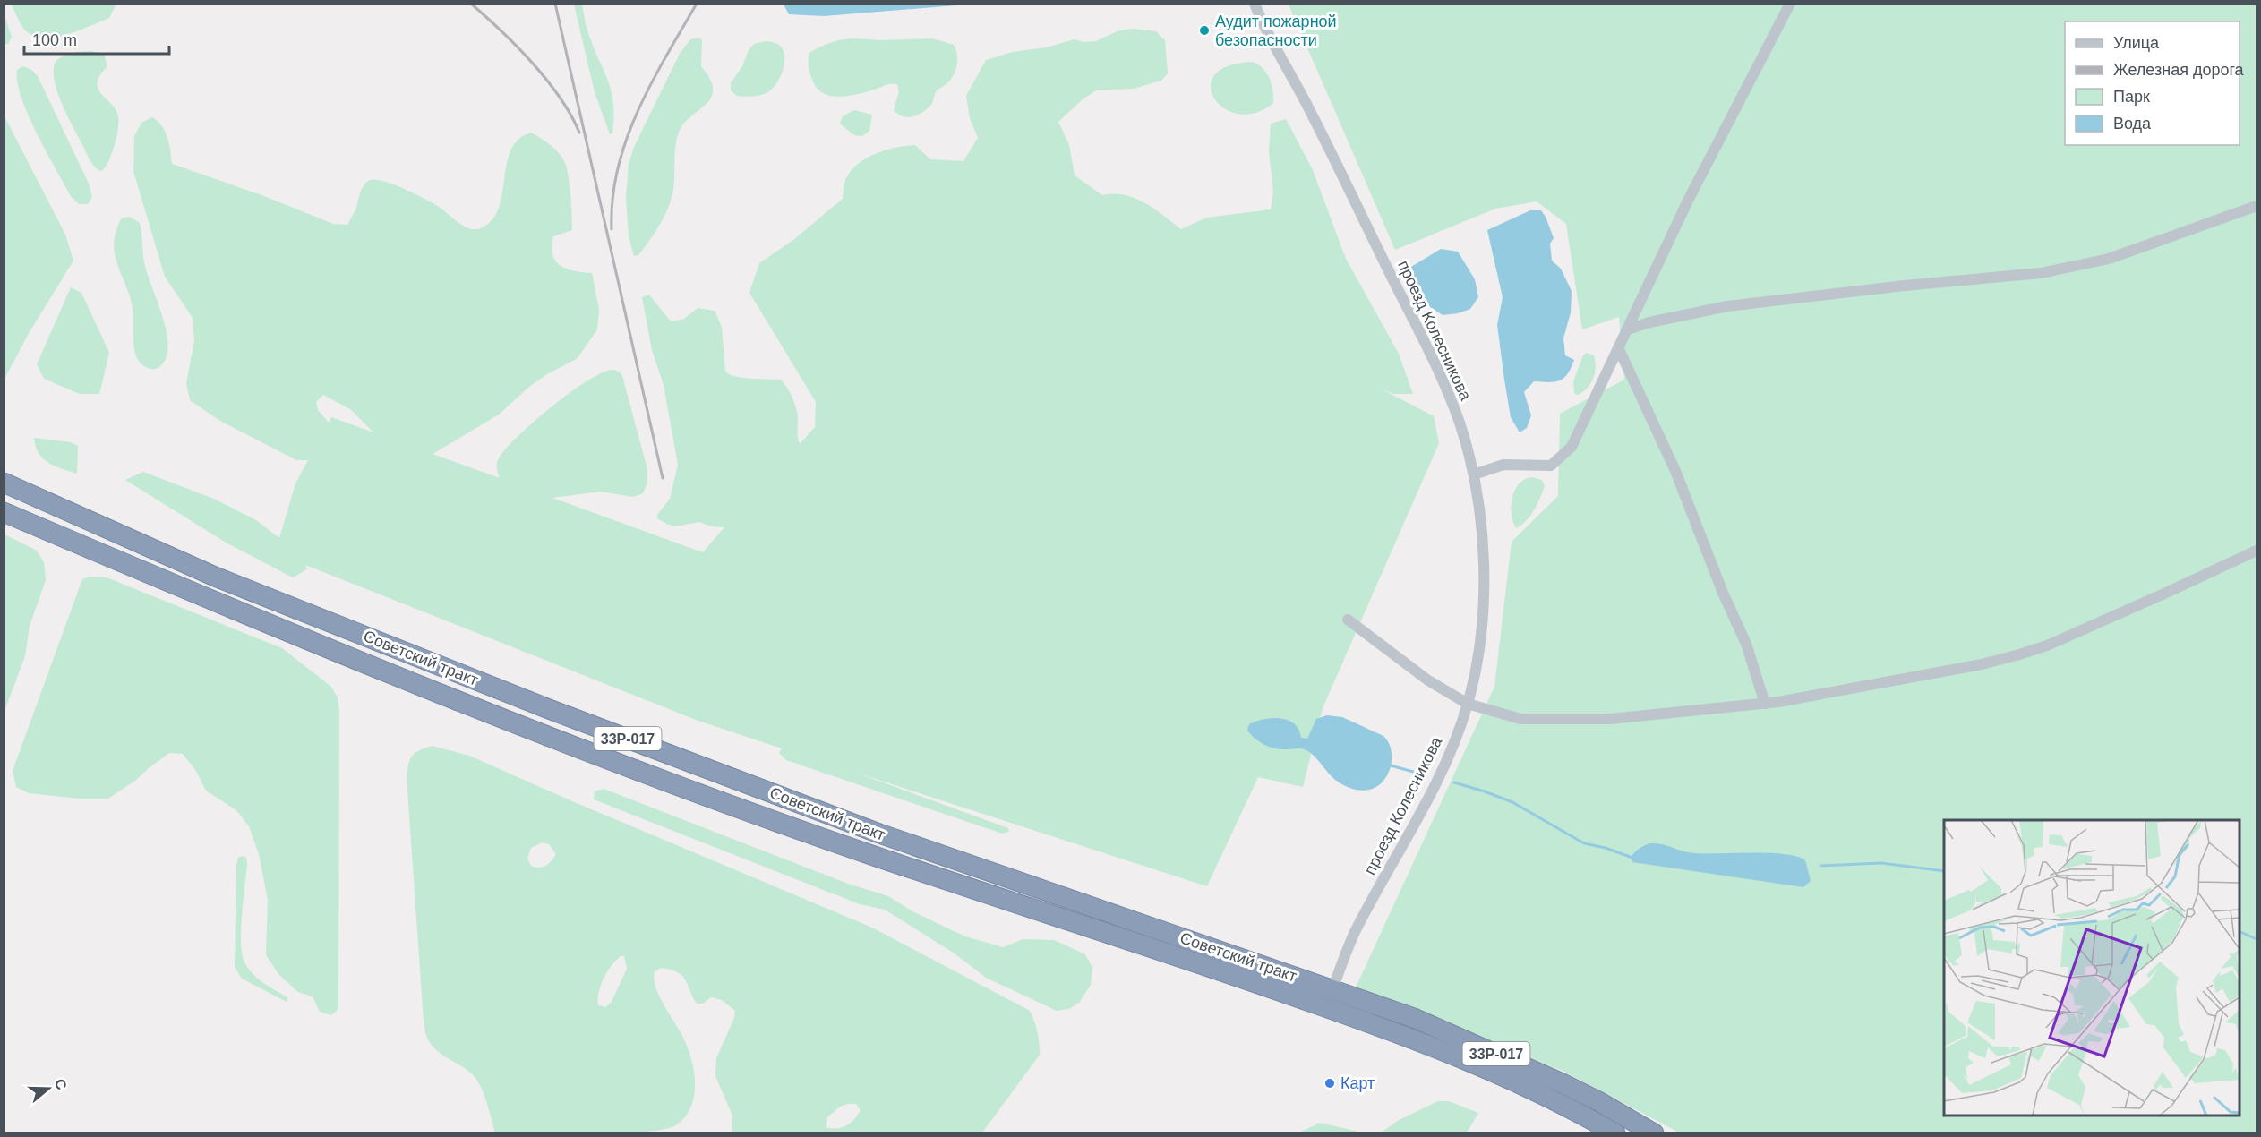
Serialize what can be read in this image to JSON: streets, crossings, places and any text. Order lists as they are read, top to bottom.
{
  "streets": {
    "highway": ["Советский тракт", "33Р-017"],
    "street": ["проезд Колесникова"]
  },
  "crossings": [
    ["проезд Колесникова", "Советский тракт"]
  ],
  "places": ["Аудит пожарной безопасности", "Карт"],
  "legend": [
    "Улица",
    "Железная дорога",
    "Парк",
    "Вода"
  ],
  "scale_bar": "100 m",
  "north": "right"
}
